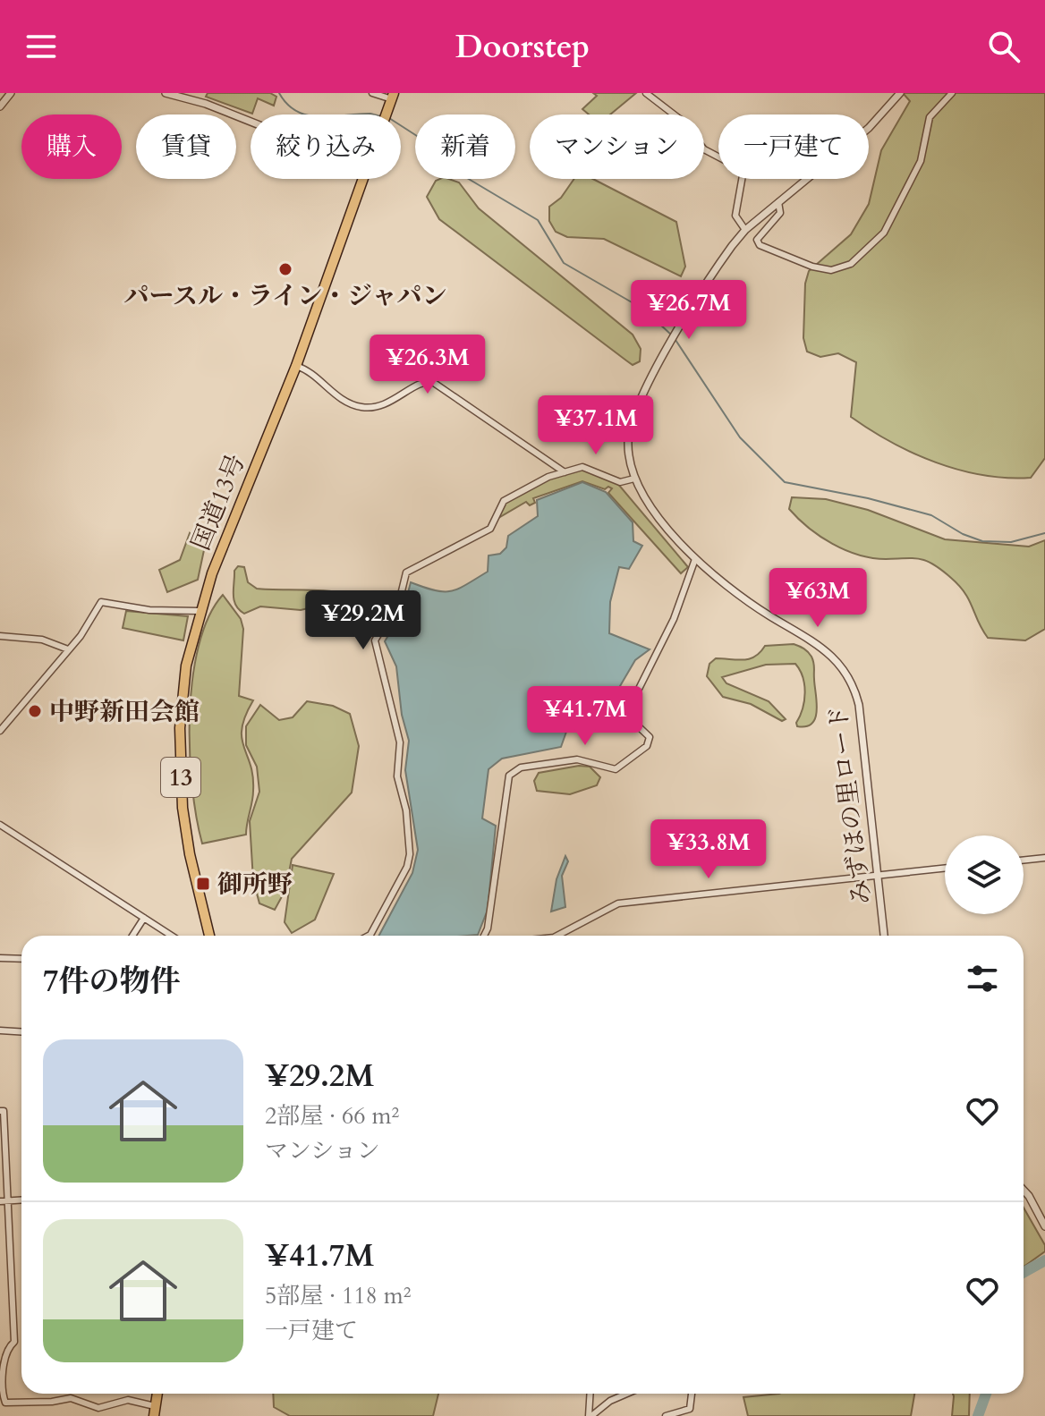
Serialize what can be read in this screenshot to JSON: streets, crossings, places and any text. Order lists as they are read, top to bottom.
{
  "streets": {
    "highway": ["国道13号", "13"],
    "street": ["みずほの里ロード"]
  },
  "places": {
    "other": ["パースル・ライン・ジャパン", "中野新田会館"],
    "transit": ["御所野"]
  },
  "page": {
    "header": "Doorstep",
    "chip": [
      "購入",
      "賃貸",
      "絞り込み",
      "新着",
      "マンション",
      "一戸建て"
    ],
    "price": [
      "¥26.7M",
      "¥26.3M",
      "¥37.1M",
      "¥63M",
      "¥29.2M",
      "¥41.7M",
      "¥33.8M"
    ],
    "heading": "7件の物件",
    "list": [
      {
        "name": "¥29.2M",
        "note": "2部屋 · 66 m² · マンション"
      },
      {
        "name": "¥41.7M",
        "note": "5部屋 · 118 m² · 一戸建て"
      }
    ]
  }
}
